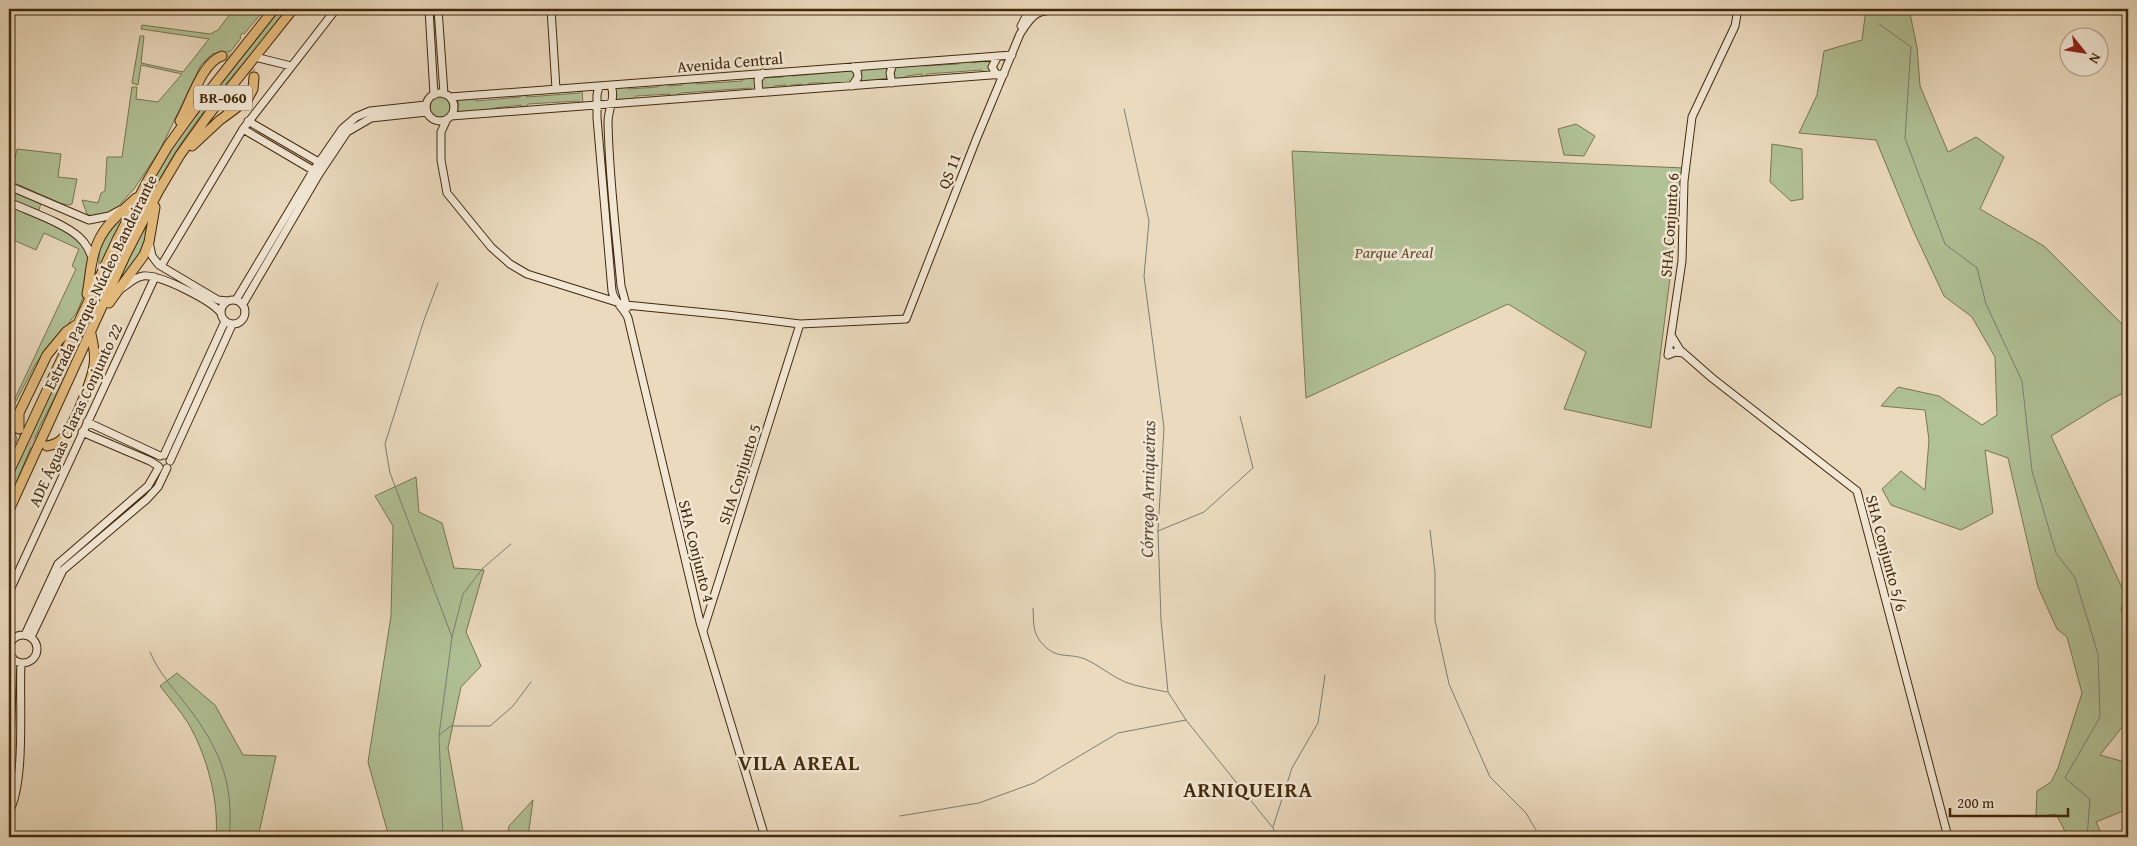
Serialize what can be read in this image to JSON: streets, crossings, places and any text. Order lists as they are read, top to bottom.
{
  "streets": {
    "highway": ["BR-060", "Estrada Parque Núcleo Bandeirante"],
    "street": [
      "Avenida Central",
      "QS 11",
      "SHA Conjunto 6",
      "ADE Águas Claras Conjunto 22",
      "SHA Conjunto 5",
      "SHA Conjunto 4",
      "SHA Conjunto 5/6"
    ]
  },
  "crossings": [
    ["Avenida Central", "QS 11"],
    ["Avenida Central", "SHA Conjunto 4"],
    ["QS 11", "SHA Conjunto 5"],
    ["SHA Conjunto 6", "SHA Conjunto 5/6"],
    ["SHA Conjunto 5", "SHA Conjunto 4"]
  ],
  "districts": ["VILA AREAL", "ARNIQUEIRA"],
  "water": ["Córrego Arniqueiras"],
  "parks": ["Parque Areal"],
  "scale_bar": "200 m",
  "north": "bottom right"
}
